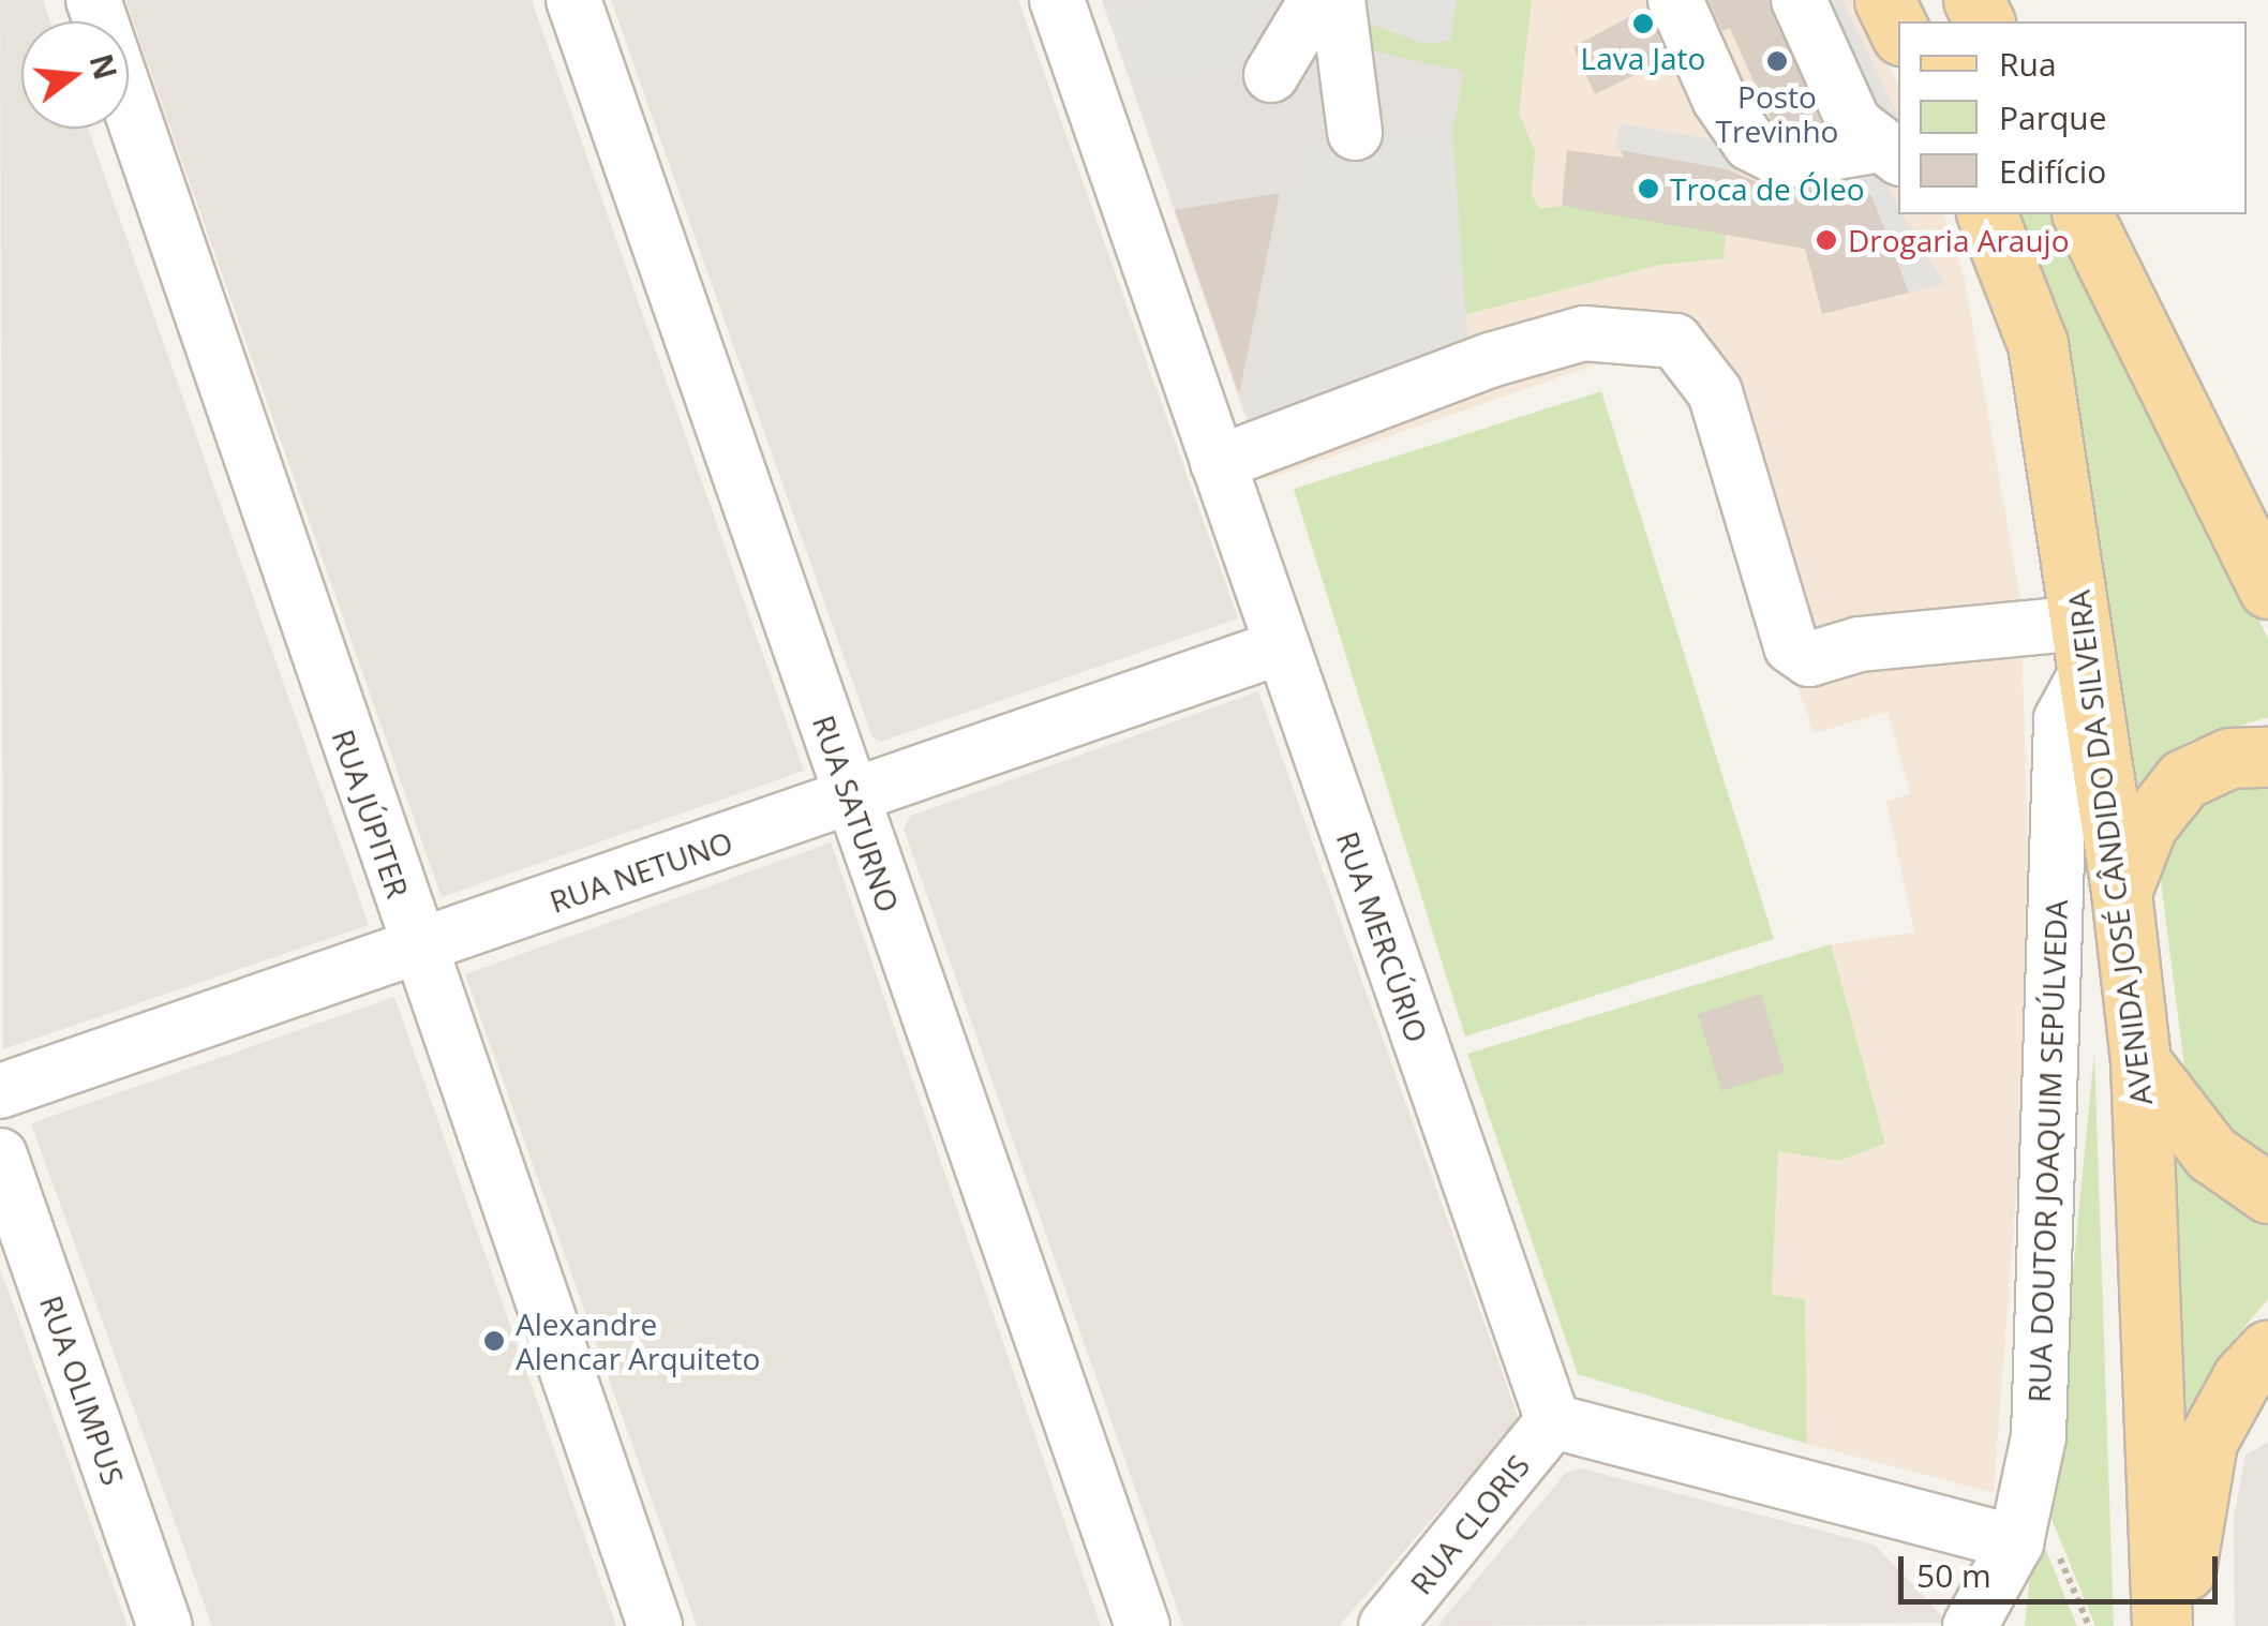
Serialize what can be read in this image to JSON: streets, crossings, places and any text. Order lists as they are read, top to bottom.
{
  "streets": {
    "main road": ["AVENIDA JOSÉ CÂNDIDO DA SILVEIRA"],
    "street": [
      "RUA JÚPITER",
      "RUA SATURNO",
      "RUA NETUNO",
      "RUA MERCÚRIO",
      "RUA DOUTOR JOAQUIM SEPÚLVEDA",
      "RUA OLIMPUS",
      "RUA CLORIS"
    ]
  },
  "crossings": [
    ["RUA JÚPITER", "RUA NETUNO"],
    ["RUA SATURNO", "RUA NETUNO"],
    ["AVENIDA JOSÉ CÂNDIDO DA SILVEIRA", "RUA DOUTOR JOAQUIM SEPÚLVEDA"],
    ["RUA NETUNO", "RUA MERCÚRIO"],
    ["RUA MERCÚRIO", "RUA CLORIS"]
  ],
  "places": [
    "Lava Jato",
    "Posto Trevinho",
    "Troca de Óleo",
    "Drogaria Araujo",
    "Alexandre Alencar Arquiteto"
  ],
  "legend": ["Rua", "Parque", "Edifício"],
  "scale_bar": "50 m",
  "north": "right"
}
